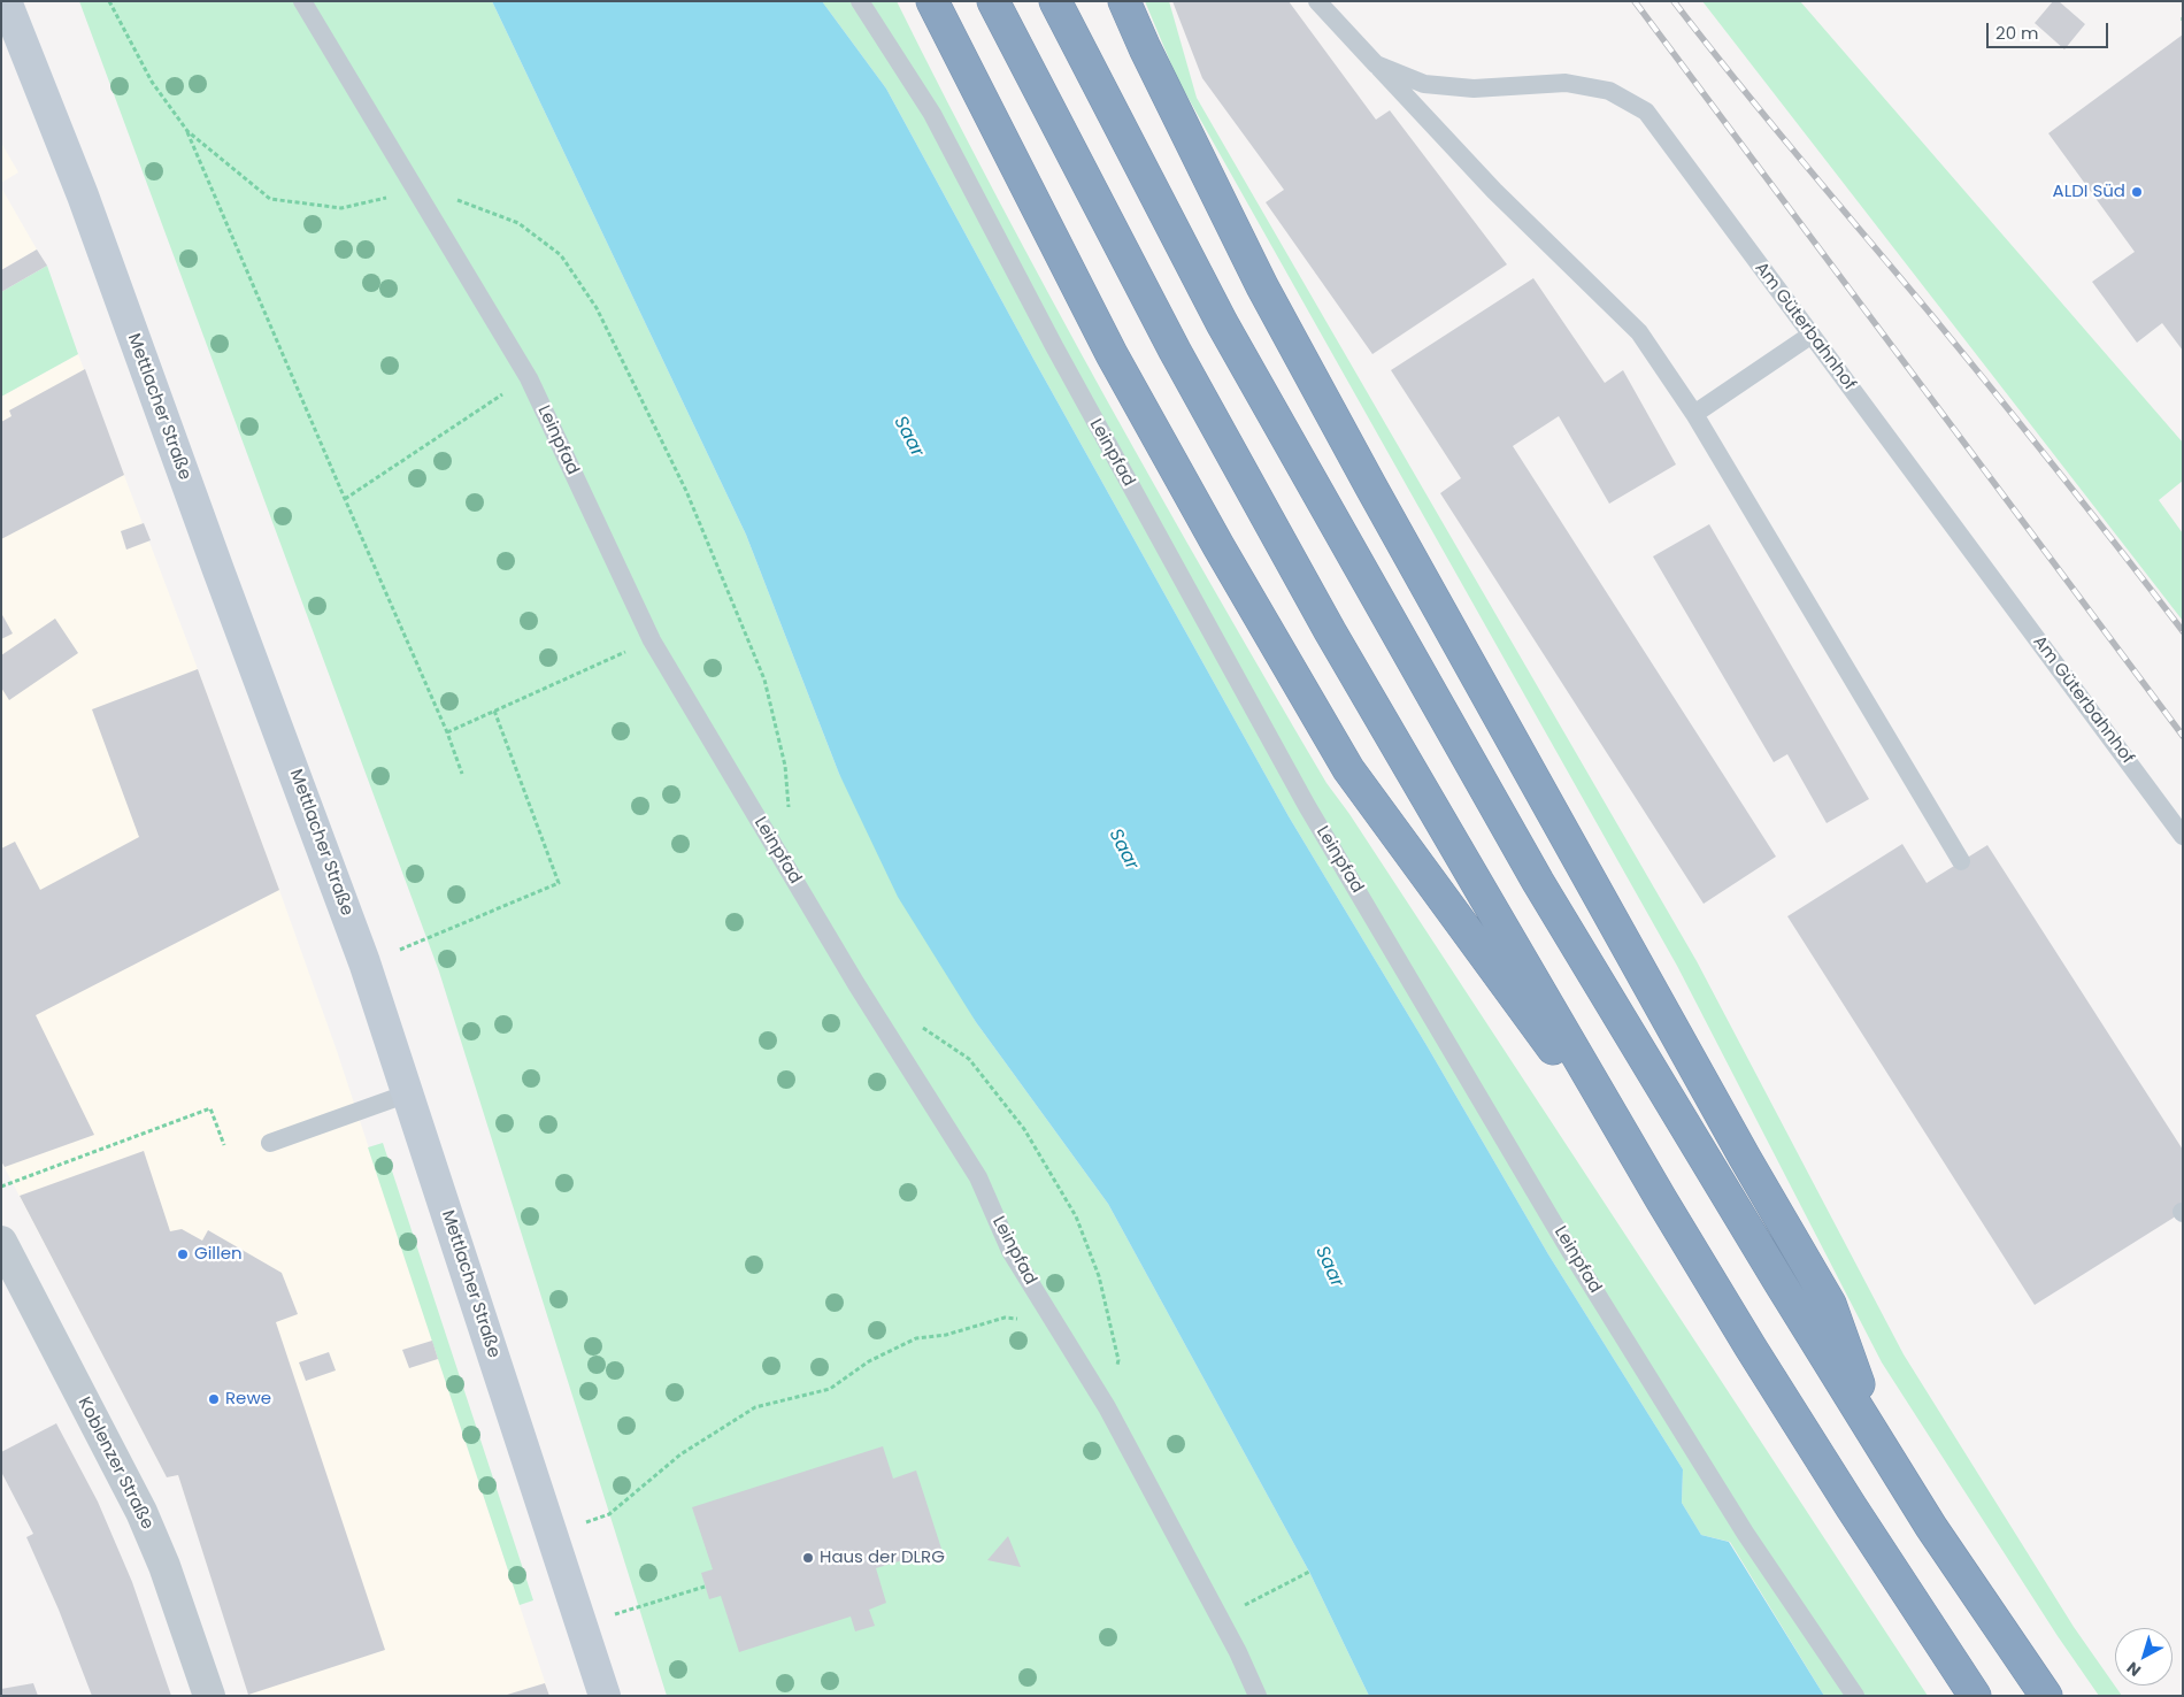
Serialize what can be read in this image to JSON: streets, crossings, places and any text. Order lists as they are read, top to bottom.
{
  "streets": {
    "street": ["Mettlacher Straße", "Koblenzer Straße"],
    "lane": ["Am Güterbahnhof", "Leinpfad"]
  },
  "water": ["Saar"],
  "places": [
    "ALDI Süd",
    "Gillen",
    "Rewe",
    "Haus der DLRG"
  ],
  "scale_bar": "20 m",
  "north": "bottom left"
}
